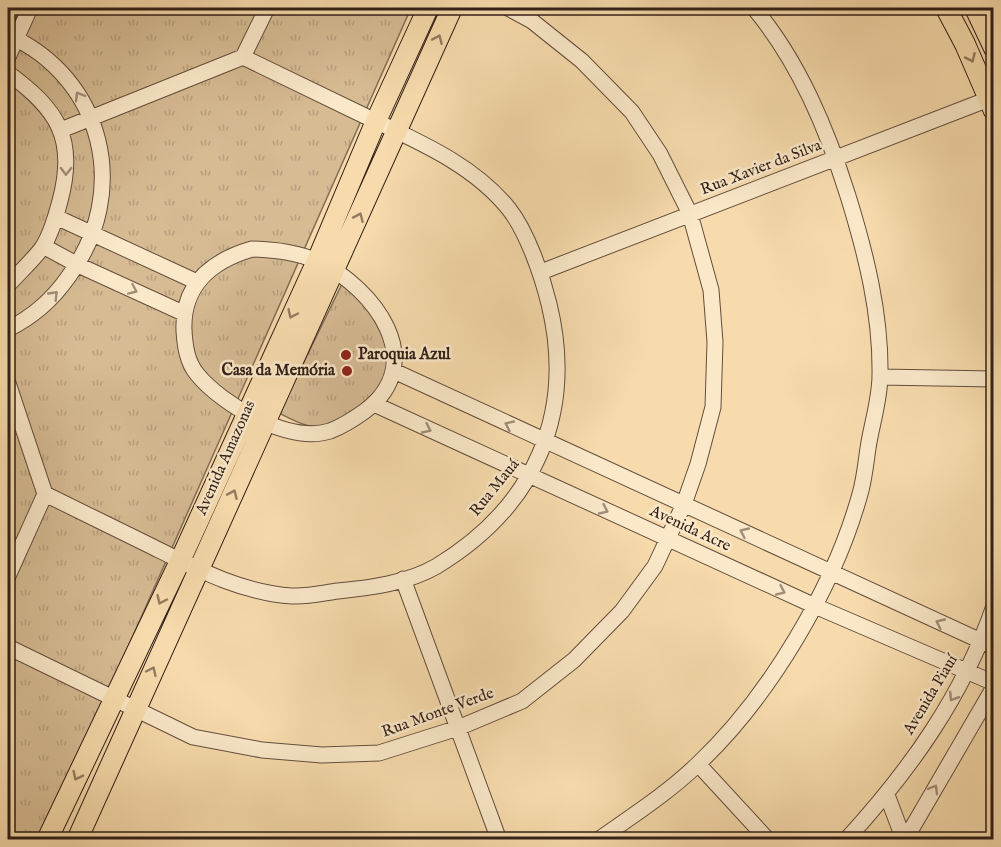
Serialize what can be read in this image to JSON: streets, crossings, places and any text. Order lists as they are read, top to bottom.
{
  "streets": {
    "main road": ["Avenida Amazonas"],
    "street": [
      "Rua Xavier da Silva",
      "Rua Mauá",
      "Avenida Acre",
      "Avenida Piauí",
      "Rua Monte Verde"
    ]
  },
  "crossings": [
    ["Rua Xavier da Silva", "Rua Mauá"],
    ["Rua Xavier da Silva", "Rua Monte Verde"],
    ["Avenida Amazonas", "Rua Mauá"],
    ["Avenida Amazonas", "Rua Monte Verde"],
    ["Rua Mauá", "Avenida Acre"],
    ["Avenida Acre", "Avenida Piauí"],
    ["Avenida Acre", "Rua Monte Verde"]
  ],
  "places": ["Paroquia Azul", "Casa da Memória"]
}
